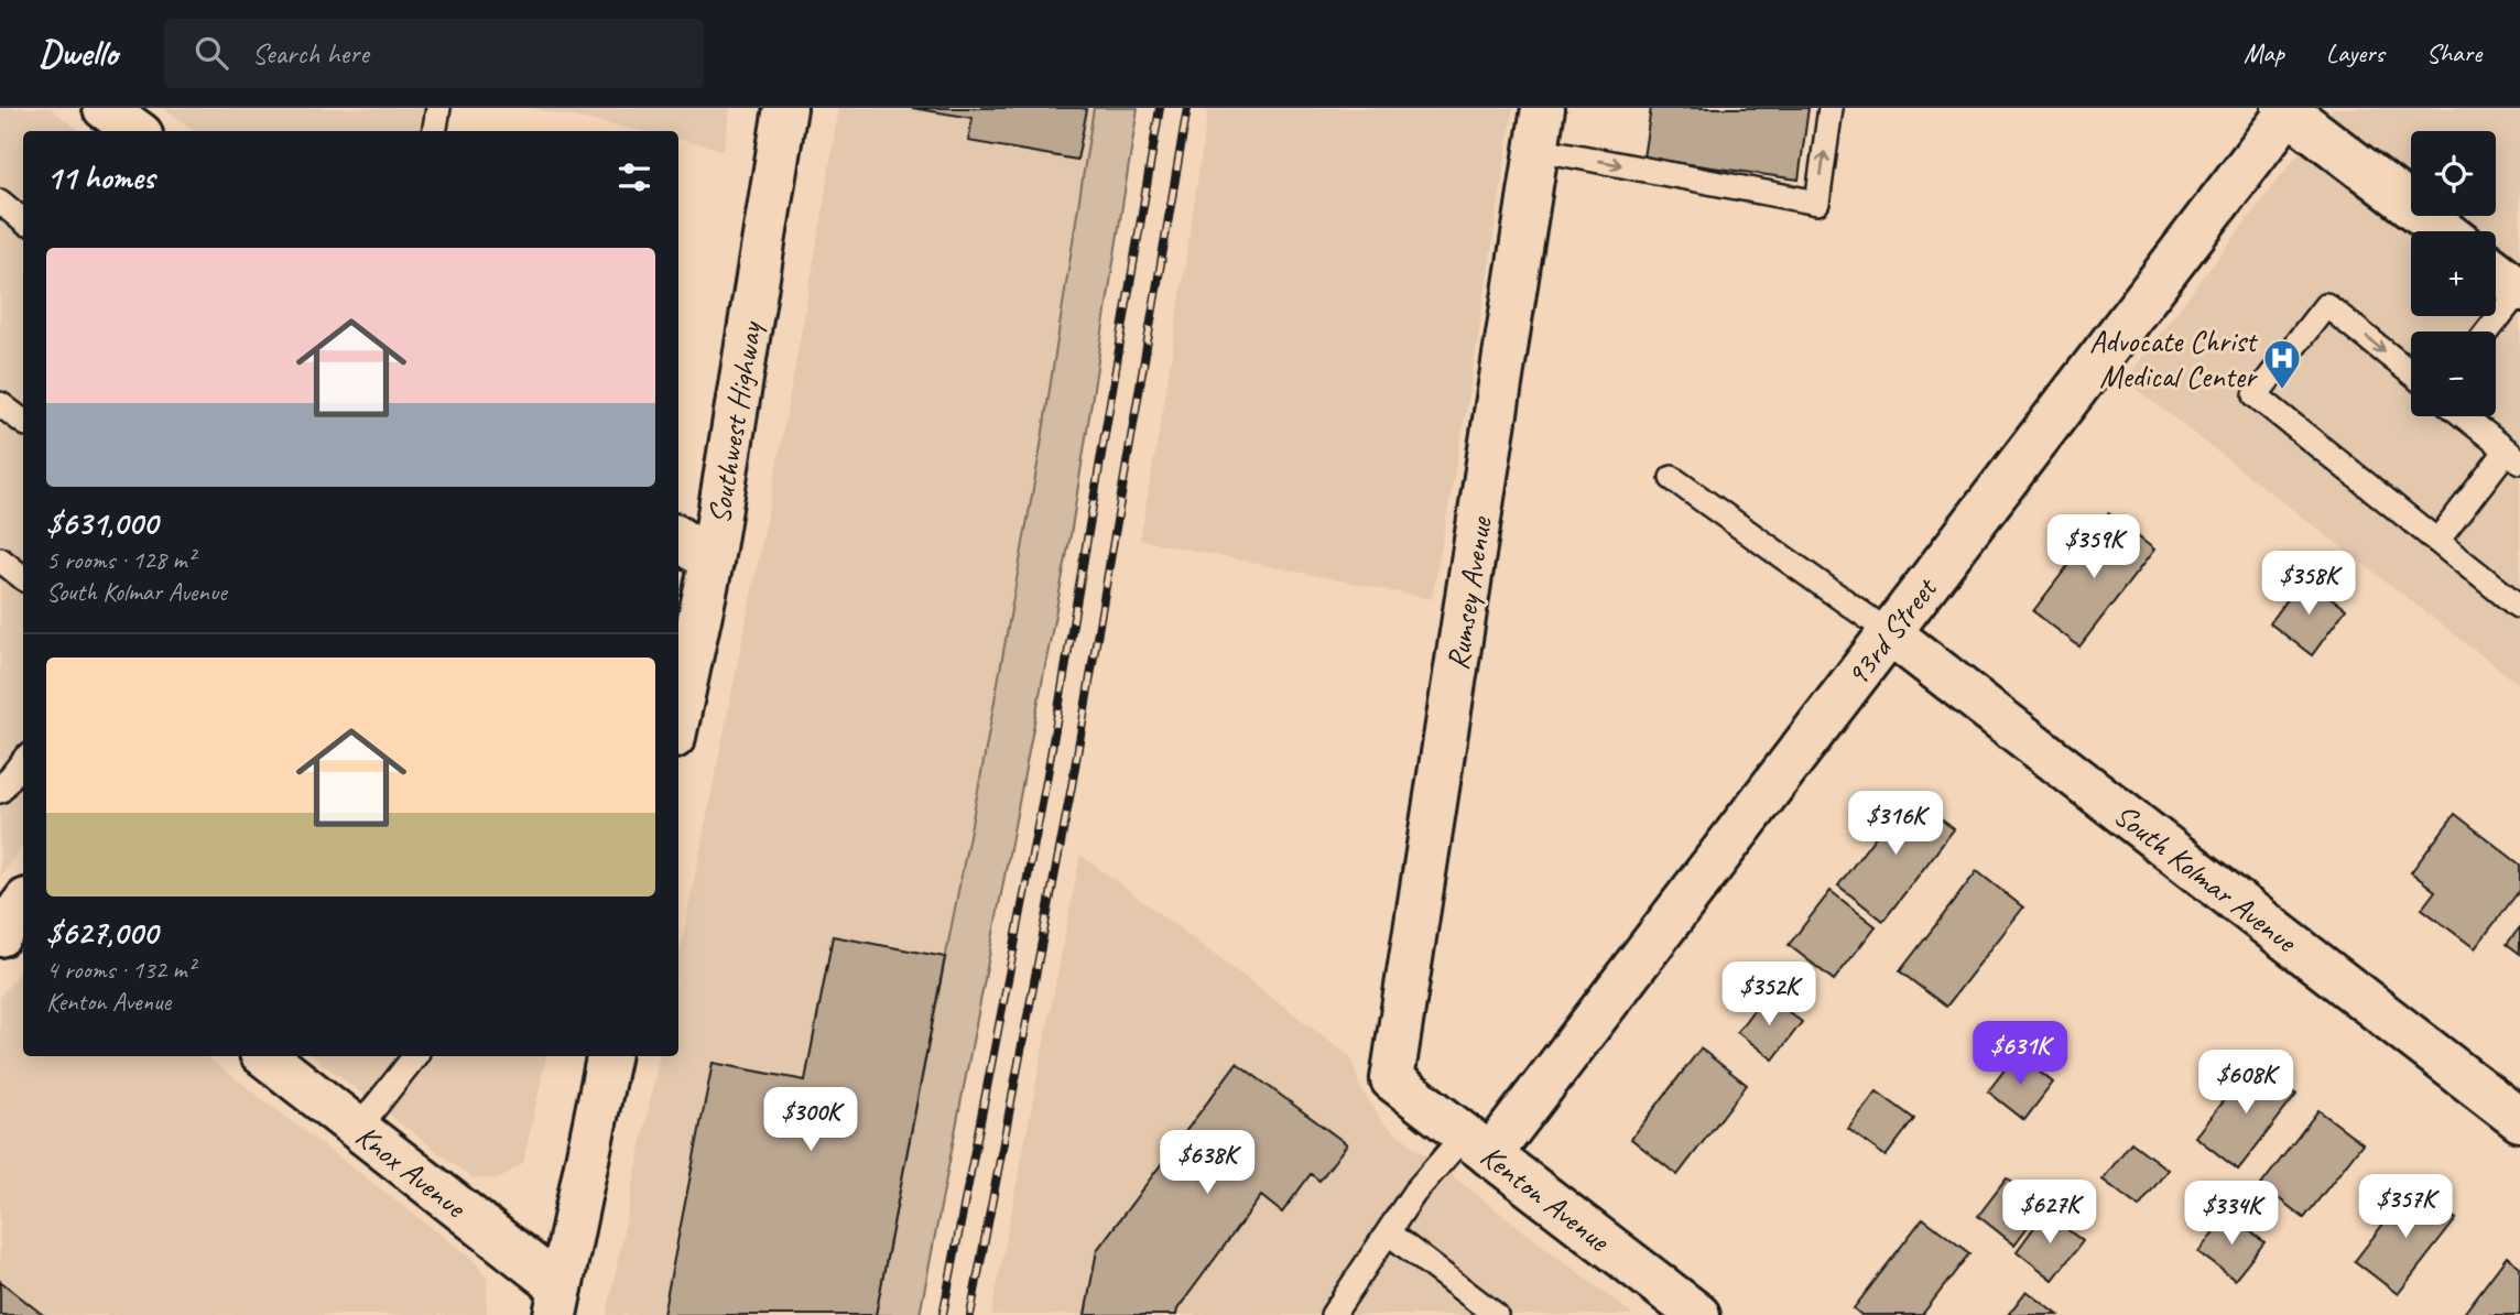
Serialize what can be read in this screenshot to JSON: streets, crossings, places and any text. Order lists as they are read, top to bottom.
{
  "streets": {
    "street": [
      "Southwest Highway",
      "Rumsey Avenue",
      "93rd Street",
      "South Kolmar Avenue",
      "Knox Avenue",
      "Kenton Avenue"
    ]
  },
  "crossings": [
    ["Rumsey Avenue", "Kenton Avenue"],
    ["93rd Street", "South Kolmar Avenue"],
    ["93rd Street", "Kenton Avenue"]
  ],
  "places": {
    "hospital": ["Advocate Christ Medical Center"]
  },
  "page": {
    "header": "Dwello",
    "search": "Search here",
    "nav": ["Map", "Layers", "Share"],
    "map_buttons": ["+", "−"],
    "heading": "11 homes",
    "list": [
      {
        "name": "$631,000",
        "note": "5 rooms · 128 m² · South Kolmar Avenue"
      },
      {
        "name": "$627,000",
        "note": "4 rooms · 132 m² · Kenton Avenue"
      }
    ],
    "price": [
      "$359K",
      "$358K",
      "$316K",
      "$352K",
      "$631K",
      "$608K",
      "$300K",
      "$638K",
      "$357K",
      "$627K",
      "$334K"
    ]
  }
}
